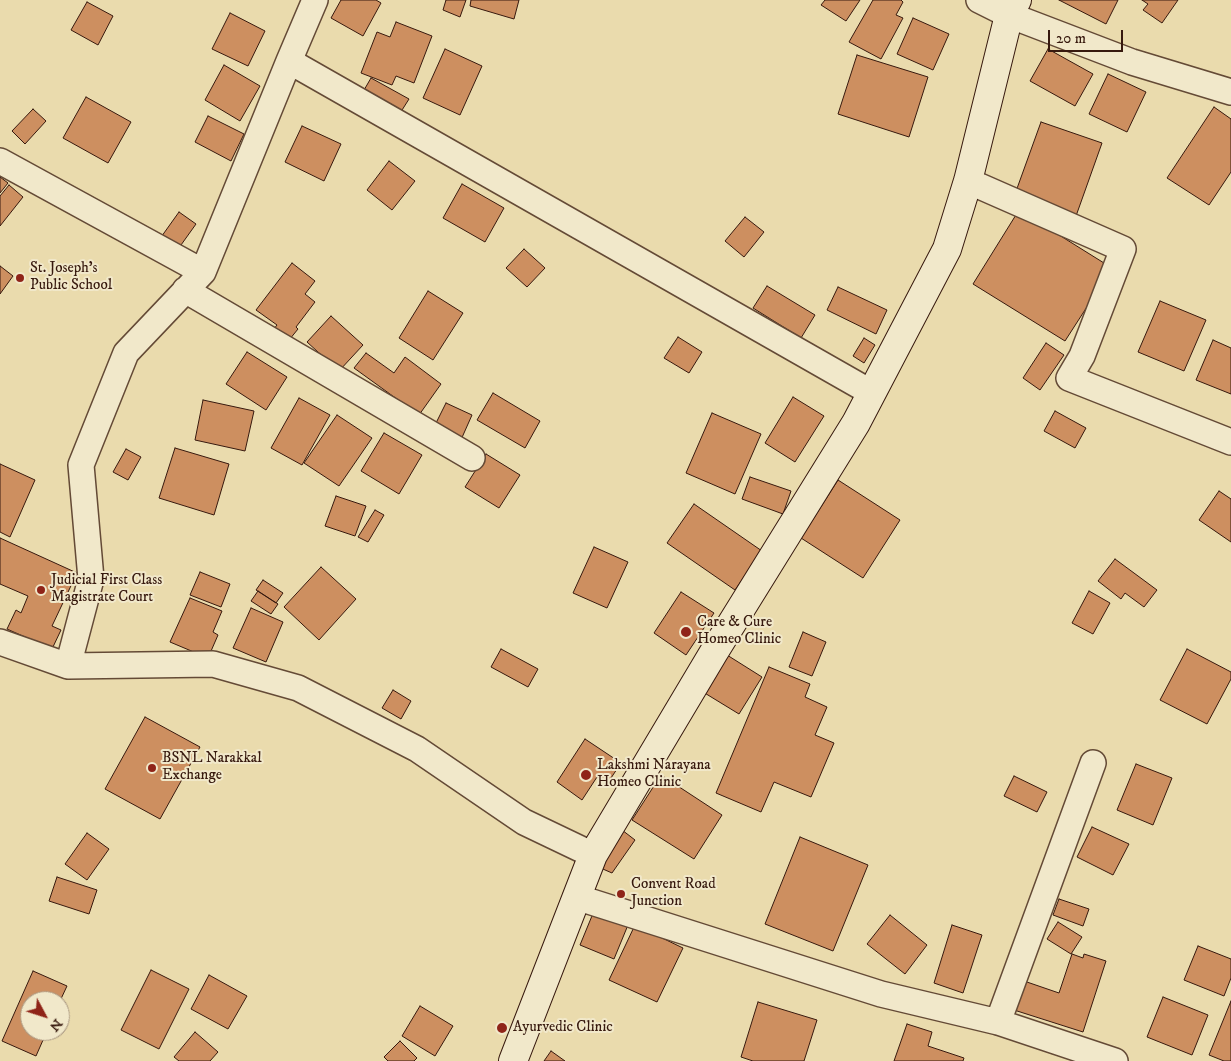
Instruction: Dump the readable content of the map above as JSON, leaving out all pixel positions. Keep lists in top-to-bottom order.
{
  "places": [
    "St. Joseph's Public School",
    "Judicial First Class Magistrate Court",
    "Care & Cure Homeo Clinic",
    "BSNL Narakkal Exchange",
    "Lakshmi Narayana Homeo Clinic",
    "Convent Road Junction",
    "Ayurvedic Clinic"
  ],
  "scale_bar": "20 m",
  "north": "bottom right"
}
